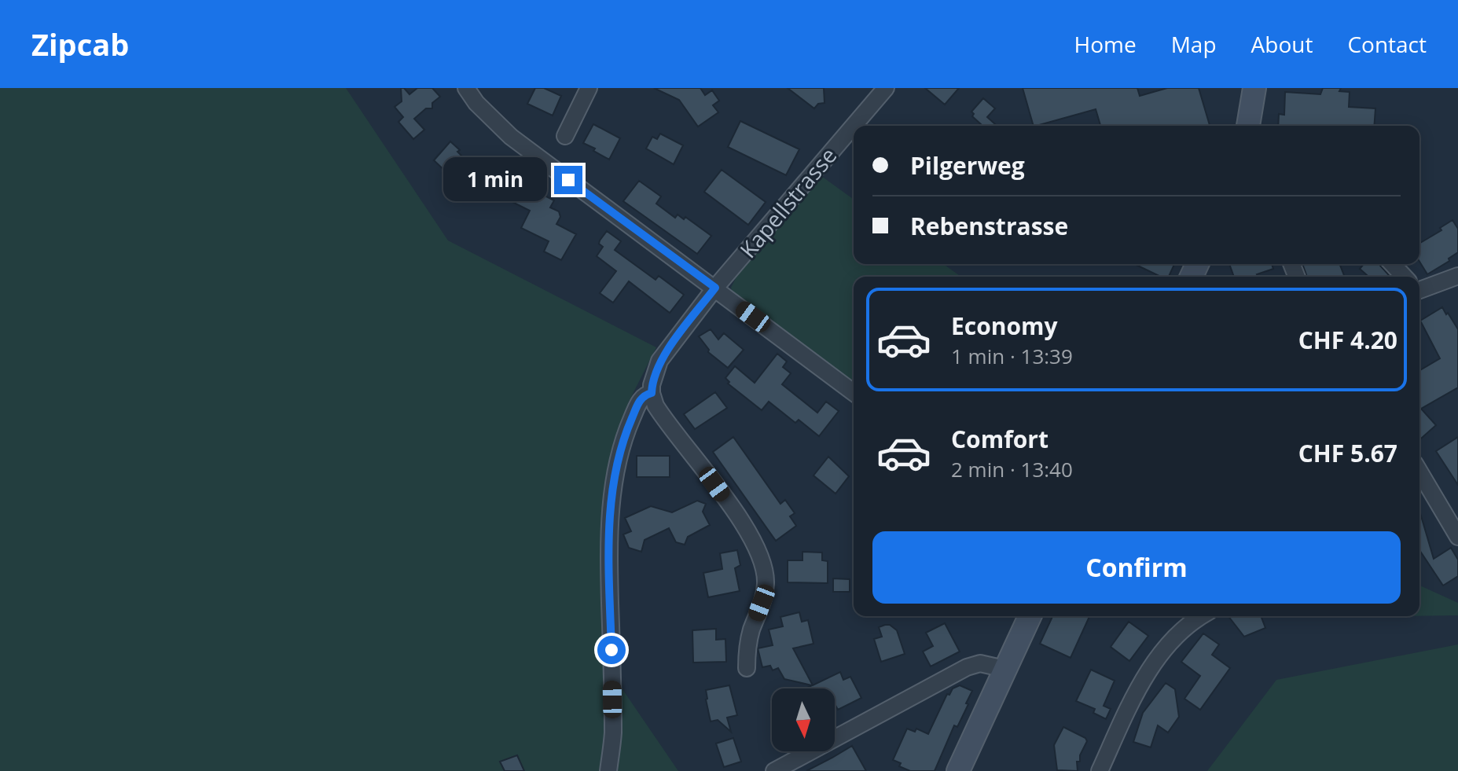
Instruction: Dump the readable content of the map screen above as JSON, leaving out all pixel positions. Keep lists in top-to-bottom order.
{
  "streets": {
    "street": ["Kapellstrasse"]
  },
  "north": "bottom",
  "page": {
    "header": "Zipcab",
    "nav": [
      "Home",
      "Map",
      "About",
      "Contact"
    ],
    "banner": ["Pilgerweg", "Rebenstrasse"],
    "bubble": "1 min",
    "list": [
      {
        "name": "Economy",
        "note": "1 min · 13:39",
        "value": "CHF 4.20"
      },
      {
        "name": "Comfort",
        "note": "2 min · 13:40",
        "value": "CHF 5.67"
      }
    ],
    "buttons": "Confirm"
  }
}
